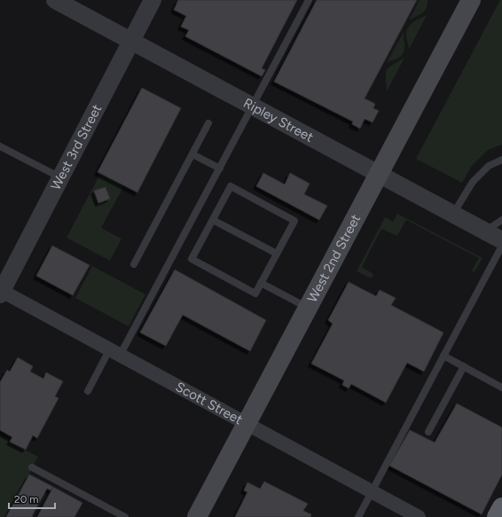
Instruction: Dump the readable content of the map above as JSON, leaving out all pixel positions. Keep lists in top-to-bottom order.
{
  "streets": {
    "main road": ["West 2nd Street"],
    "street": ["Ripley Street", "West 3rd Street", "Scott Street"]
  },
  "crossings": [
    ["Ripley Street", "West 3rd Street"],
    ["Ripley Street", "West 2nd Street"],
    ["West 3rd Street", "Scott Street"],
    ["West 2nd Street", "Scott Street"]
  ],
  "scale_bar": "20 m"
}
